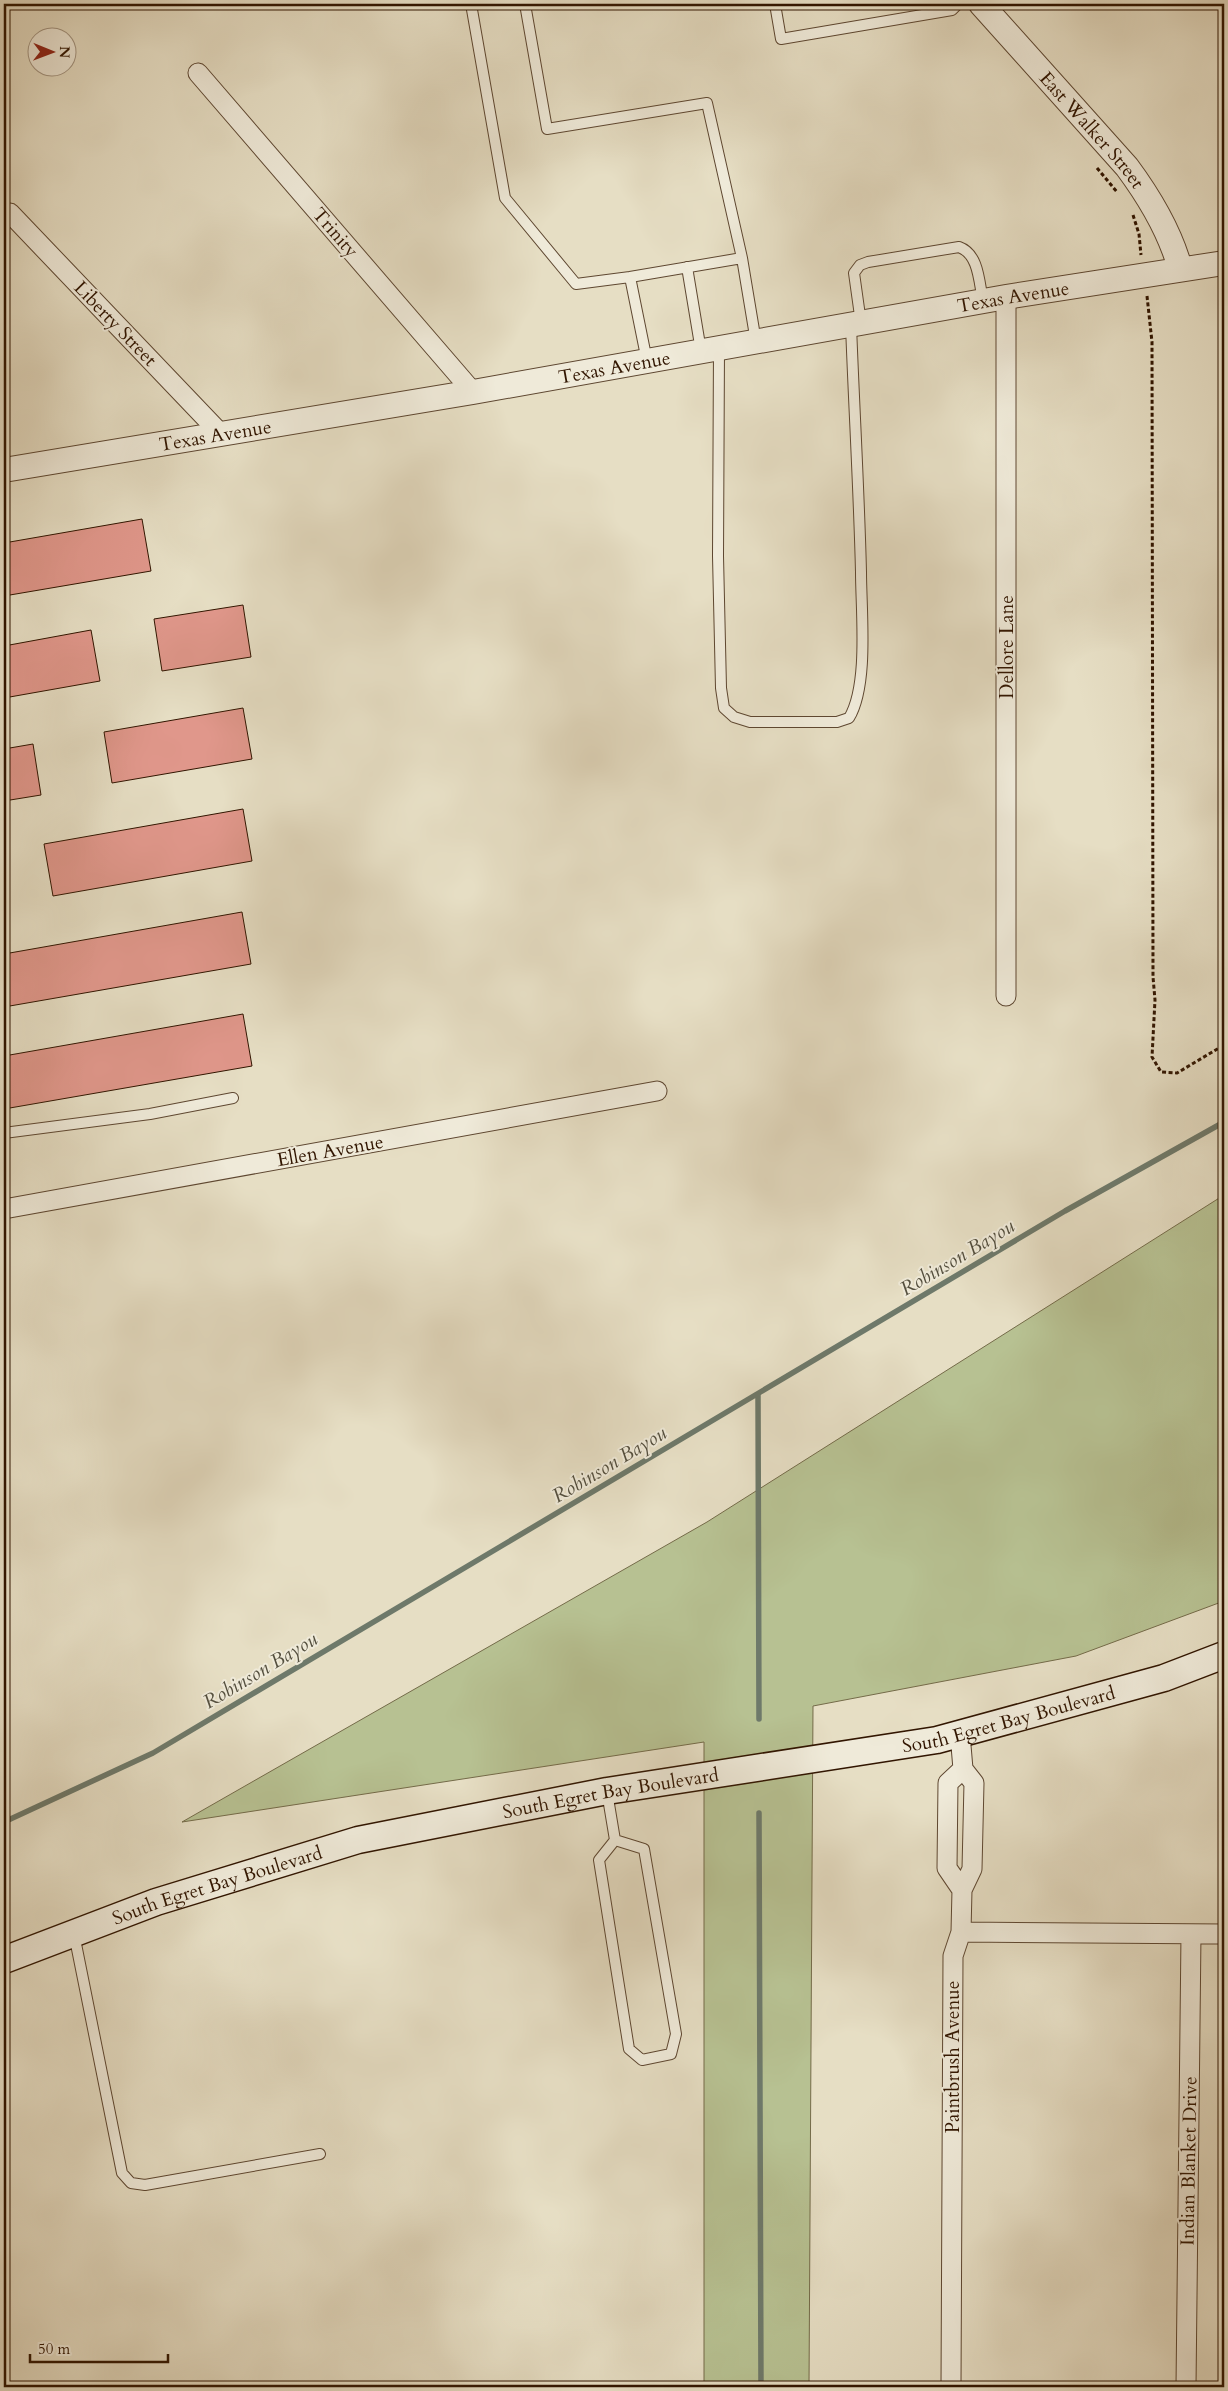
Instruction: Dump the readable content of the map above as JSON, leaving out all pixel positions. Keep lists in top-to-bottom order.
{
  "streets": {
    "main road": ["South Egret Bay Boulevard"],
    "street": [
      "East Walker Street",
      "Trinity",
      "Texas Avenue",
      "Liberty Street",
      "Dellore Lane",
      "Ellen Avenue",
      "Paintbrush Avenue",
      "Indian Blanket Drive"
    ]
  },
  "crossings": [
    ["East Walker Street", "Texas Avenue"],
    ["Trinity", "Texas Avenue"],
    ["Texas Avenue", "Liberty Street"],
    ["Texas Avenue", "Dellore Lane"],
    ["South Egret Bay Boulevard", "Paintbrush Avenue"]
  ],
  "water": ["Robinson Bayou"],
  "scale_bar": "50 m",
  "north": "right"
}
